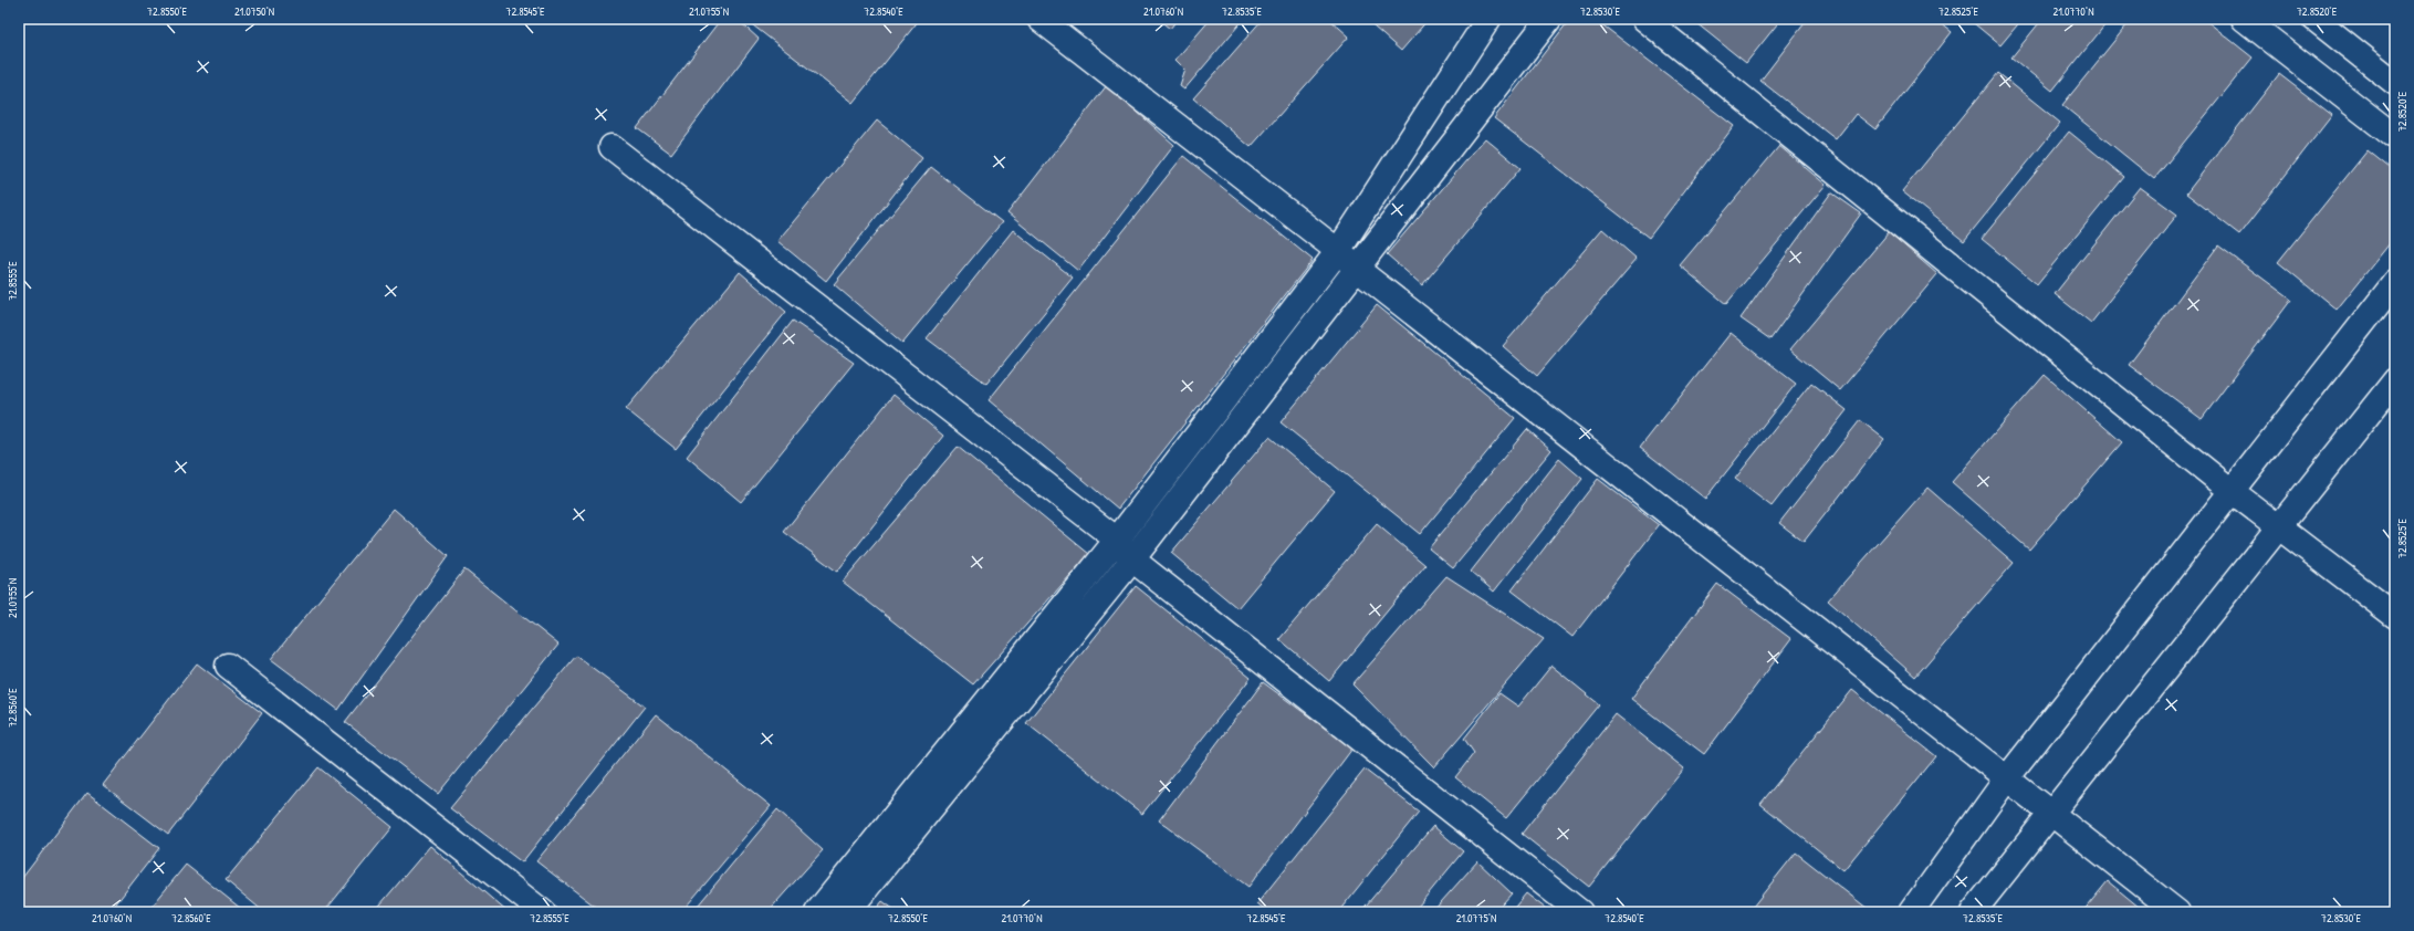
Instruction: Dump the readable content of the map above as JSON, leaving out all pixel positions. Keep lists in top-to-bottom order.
{
  "coordinates": [
    "72.8550°E",
    "21.0750°N",
    "72.8545°E",
    "21.0755°N",
    "72.8540°E",
    "21.0760°N",
    "72.8535°E",
    "72.8530°E",
    "72.8525°E",
    "21.0770°N",
    "72.8520°E",
    "72.8555°E",
    "72.8560°E",
    "21.0775°N"
  ]
}
